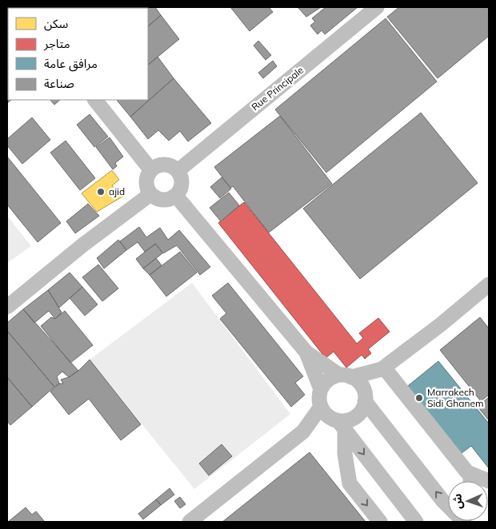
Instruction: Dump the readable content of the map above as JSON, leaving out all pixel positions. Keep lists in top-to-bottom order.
{
  "streets": {
    "street": ["Rue Principale"]
  },
  "places": ["ajid", "Marrakech Sidi Ghanem"],
  "legend": [
    "سكن",
    "متاجر",
    "مرافق عامة",
    "صناعة"
  ],
  "north": "left"
}
